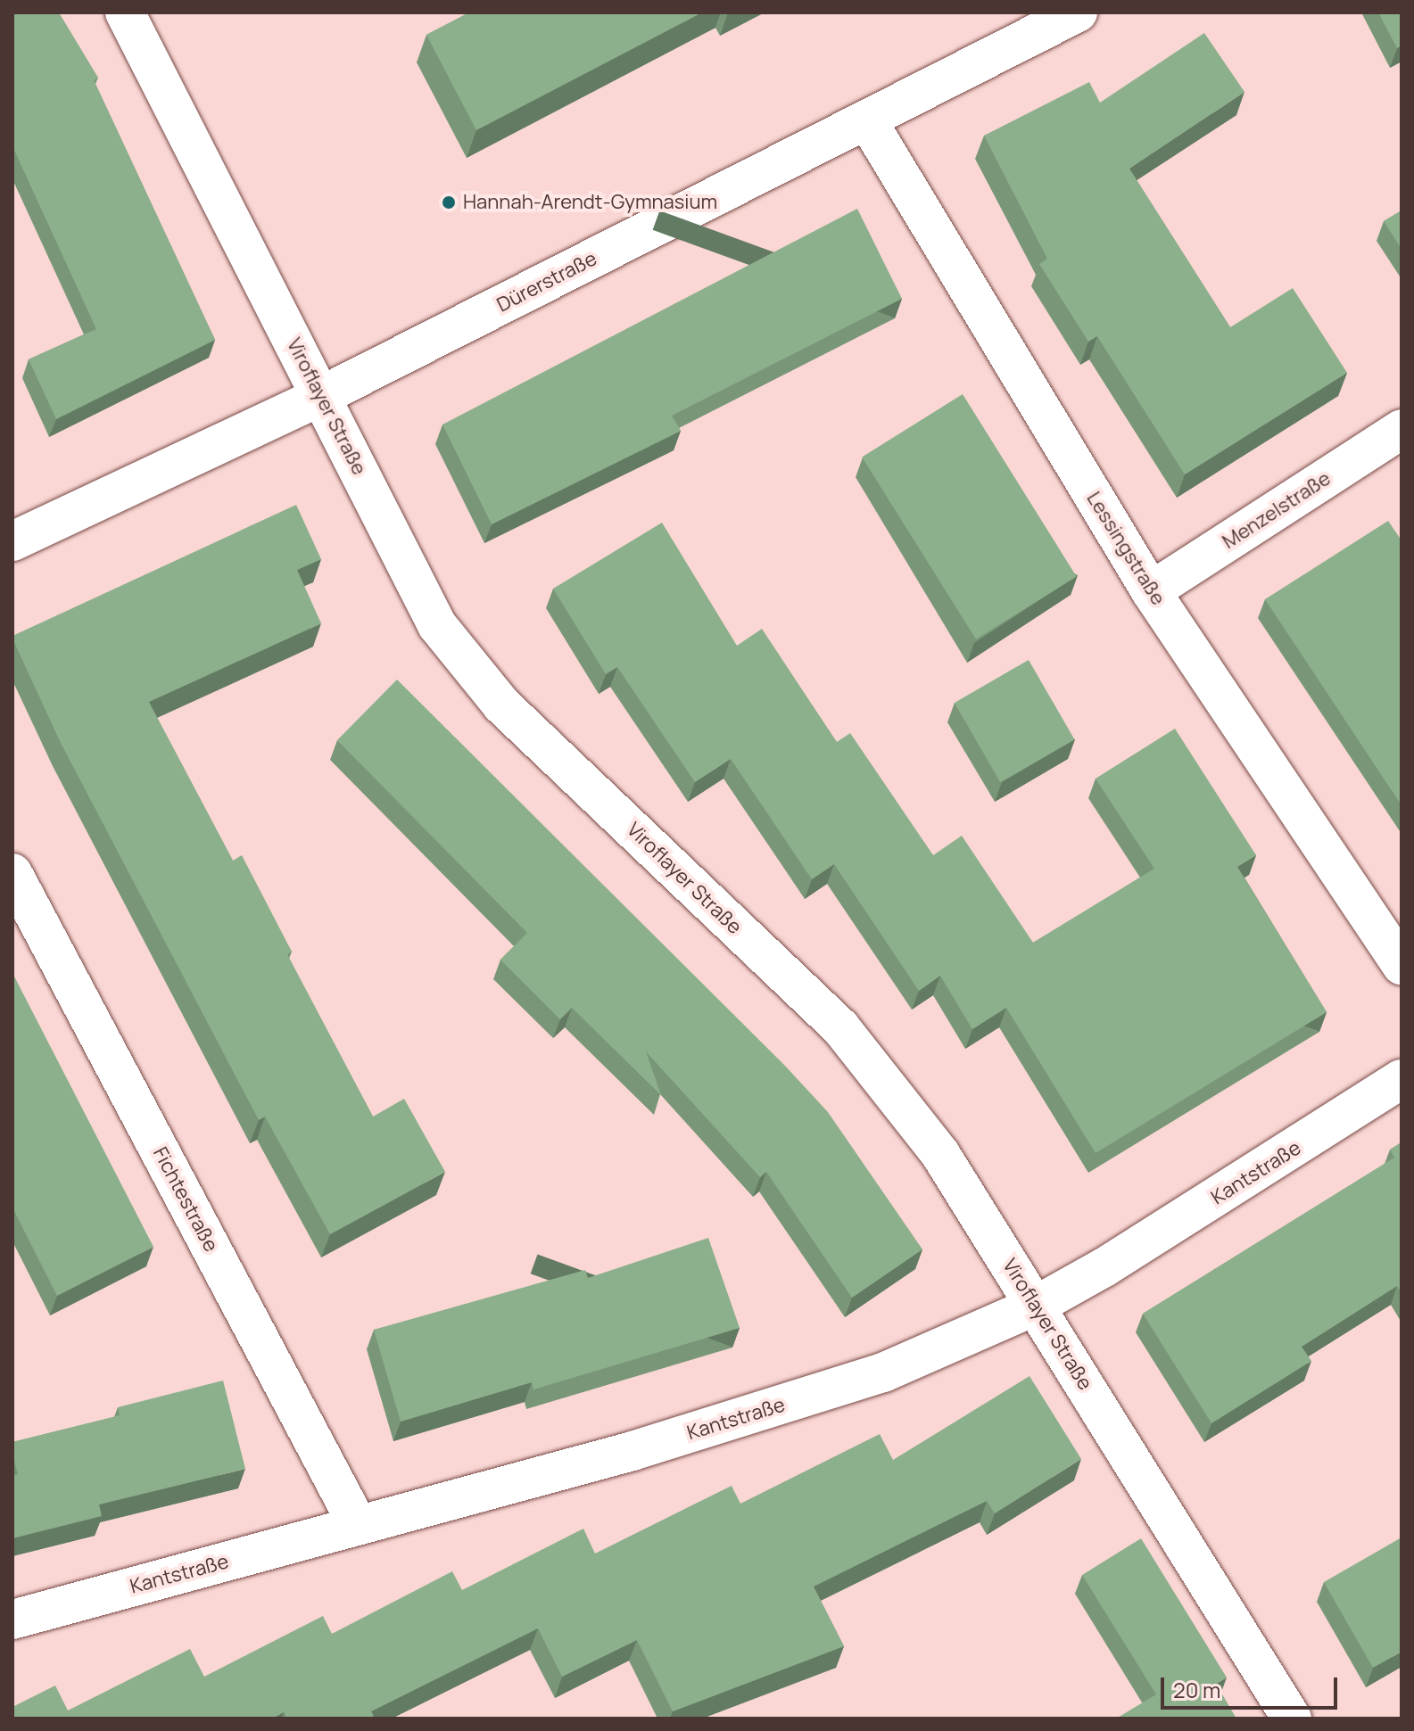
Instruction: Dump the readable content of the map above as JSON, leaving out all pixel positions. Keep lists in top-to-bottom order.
{
  "streets": {
    "street": [
      "Dürerstraße",
      "Viroflayer Straße",
      "Menzelstraße",
      "Lessingstraße",
      "Kantstraße",
      "Fichtestraße"
    ]
  },
  "crossings": [
    ["Dürerstraße", "Viroflayer Straße"],
    ["Dürerstraße", "Lessingstraße"],
    ["Viroflayer Straße", "Kantstraße"],
    ["Menzelstraße", "Lessingstraße"],
    ["Kantstraße", "Fichtestraße"]
  ],
  "places": ["Hannah-Arendt-Gymnasium"],
  "scale_bar": "20 m"
}
